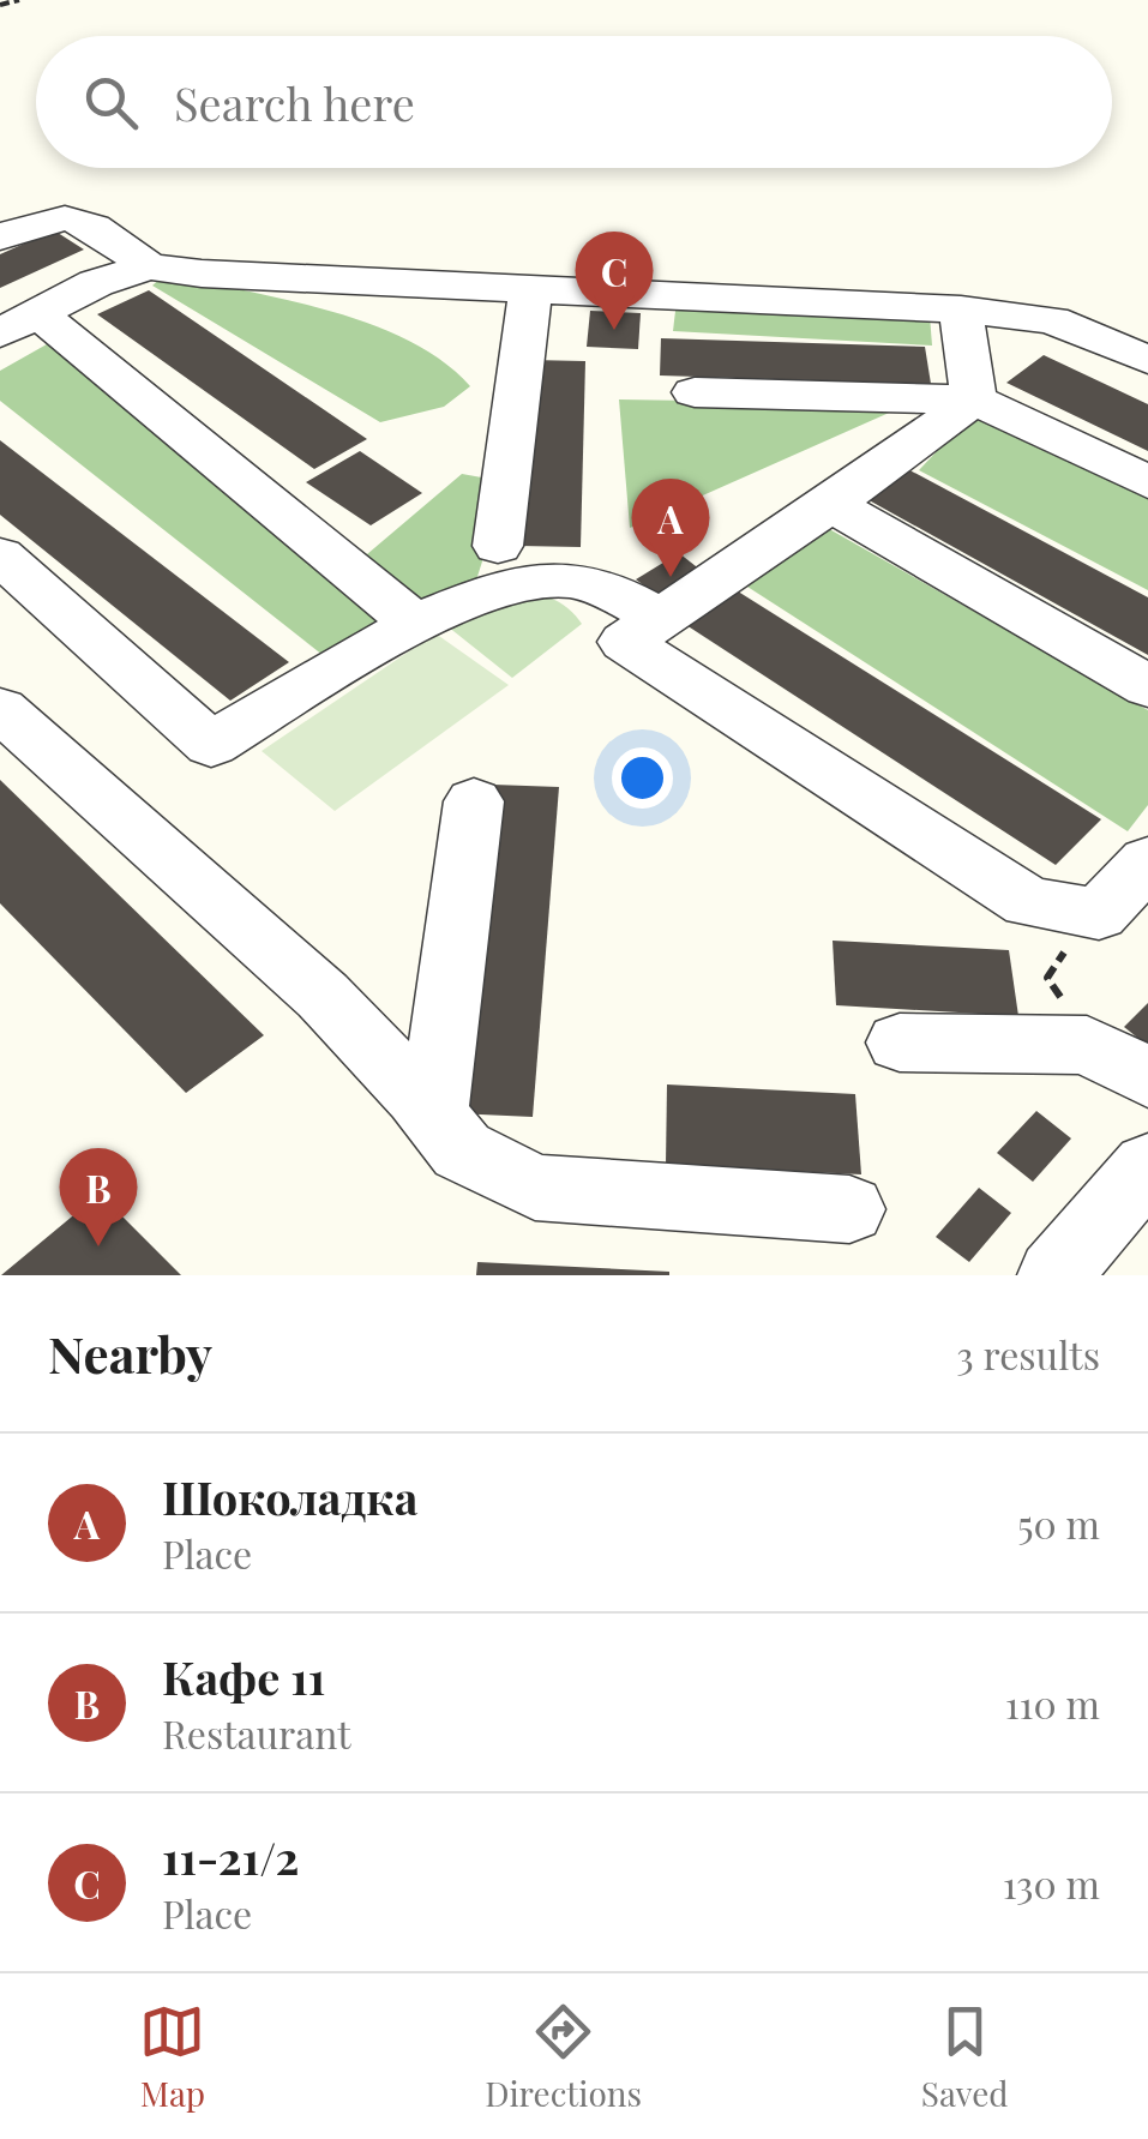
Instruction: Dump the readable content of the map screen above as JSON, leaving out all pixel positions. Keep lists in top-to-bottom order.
{
  "page": {
    "search": "Search here",
    "pins": ["C", "A", "B"],
    "heading": ["Nearby", "3 results"],
    "list": [
      {
        "mark": "A",
        "name": "Шоколадка",
        "note": "Place",
        "value": "50 m"
      },
      {
        "mark": "B",
        "name": "Кафе 11",
        "note": "Restaurant",
        "value": "110 m"
      },
      {
        "mark": "C",
        "name": "11-21/2",
        "note": "Place",
        "value": "130 m"
      }
    ],
    "nav": ["Map", "Directions", "Saved"]
  }
}
